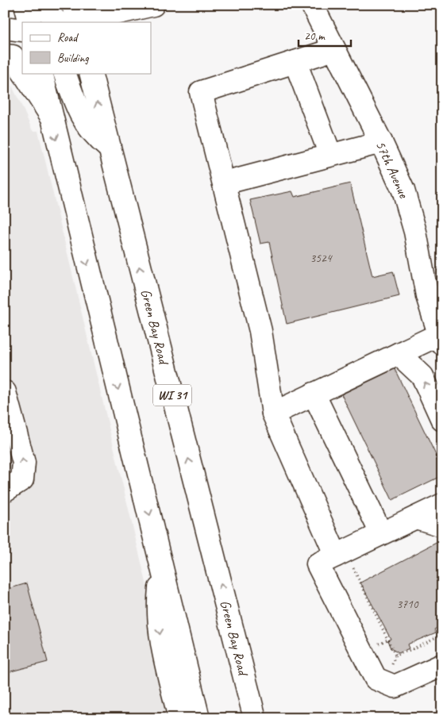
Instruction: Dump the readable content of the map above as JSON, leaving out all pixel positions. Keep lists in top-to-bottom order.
{
  "streets": {
    "main road": ["57th Avenue", "Green Bay Road", "WI 31"]
  },
  "house_numbers": ["3524", "3710"],
  "legend": ["Road", "Building"],
  "scale_bar": "20 m"
}
